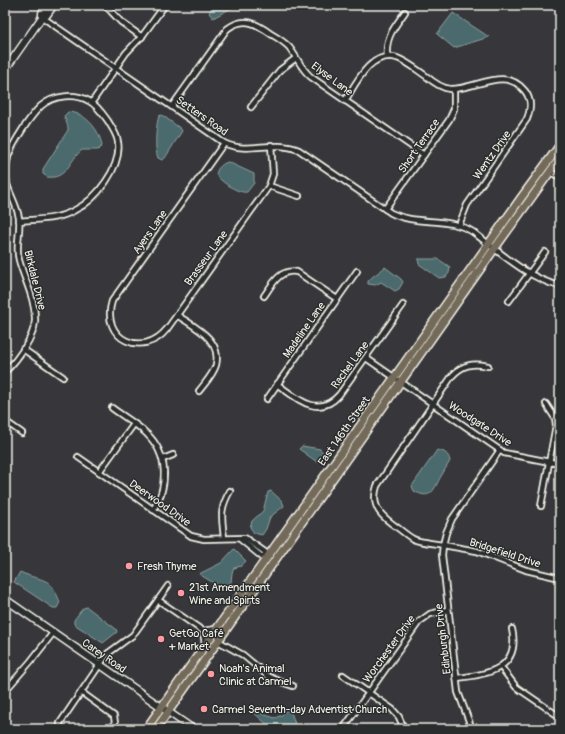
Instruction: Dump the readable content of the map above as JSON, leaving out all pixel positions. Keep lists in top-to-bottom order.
{
  "streets": {
    "main road": ["East 146th Street"],
    "street": [
      "Elyse Lane",
      "Setters Road",
      "Short Terrace",
      "Wentz Drive",
      "Ayers Lane",
      "Brasseur Lane",
      "Birkdale Drive",
      "Madeline Lane",
      "Rachel Lane",
      "Woodgate Drive",
      "Deerwood Drive",
      "Bridgefield Drive",
      "Edinburgh Drive",
      "Worchester Drive",
      "Carey Road"
    ]
  },
  "crossings": [
    ["Elyse Lane", "Setters Road"],
    ["Elyse Lane", "Short Terrace"],
    ["Setters Road", "Short Terrace"],
    ["Setters Road", "Wentz Drive"],
    ["Setters Road", "Ayers Lane"],
    ["Setters Road", "Brasseur Lane"],
    ["Setters Road", "East 146th Street"],
    ["Short Terrace", "Wentz Drive"],
    ["Ayers Lane", "Brasseur Lane"],
    ["Madeline Lane", "Rachel Lane"],
    ["Rachel Lane", "Woodgate Drive"],
    ["Woodgate Drive", "East 146th Street"],
    ["Woodgate Drive", "Bridgefield Drive"],
    ["Woodgate Drive", "Edinburgh Drive"],
    ["East 146th Street", "Deerwood Drive"],
    ["East 146th Street", "Carey Road"],
    ["Bridgefield Drive", "Edinburgh Drive"],
    ["Edinburgh Drive", "Worchester Drive"]
  ],
  "places": [
    "Fresh Thyme",
    "21st Amendment Wine and Spirts",
    "GetGo Café + Market",
    "Noah's Animal Clinic at Carmel",
    "Carmel Seventh-day Adventist Church"
  ]
}
